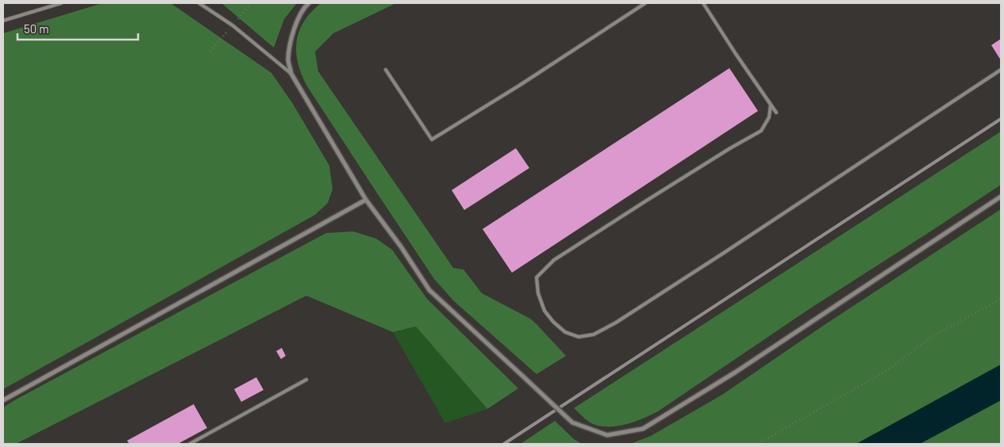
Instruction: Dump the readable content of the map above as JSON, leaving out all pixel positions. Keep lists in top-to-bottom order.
{
  "scale_bar": "50 m"
}
